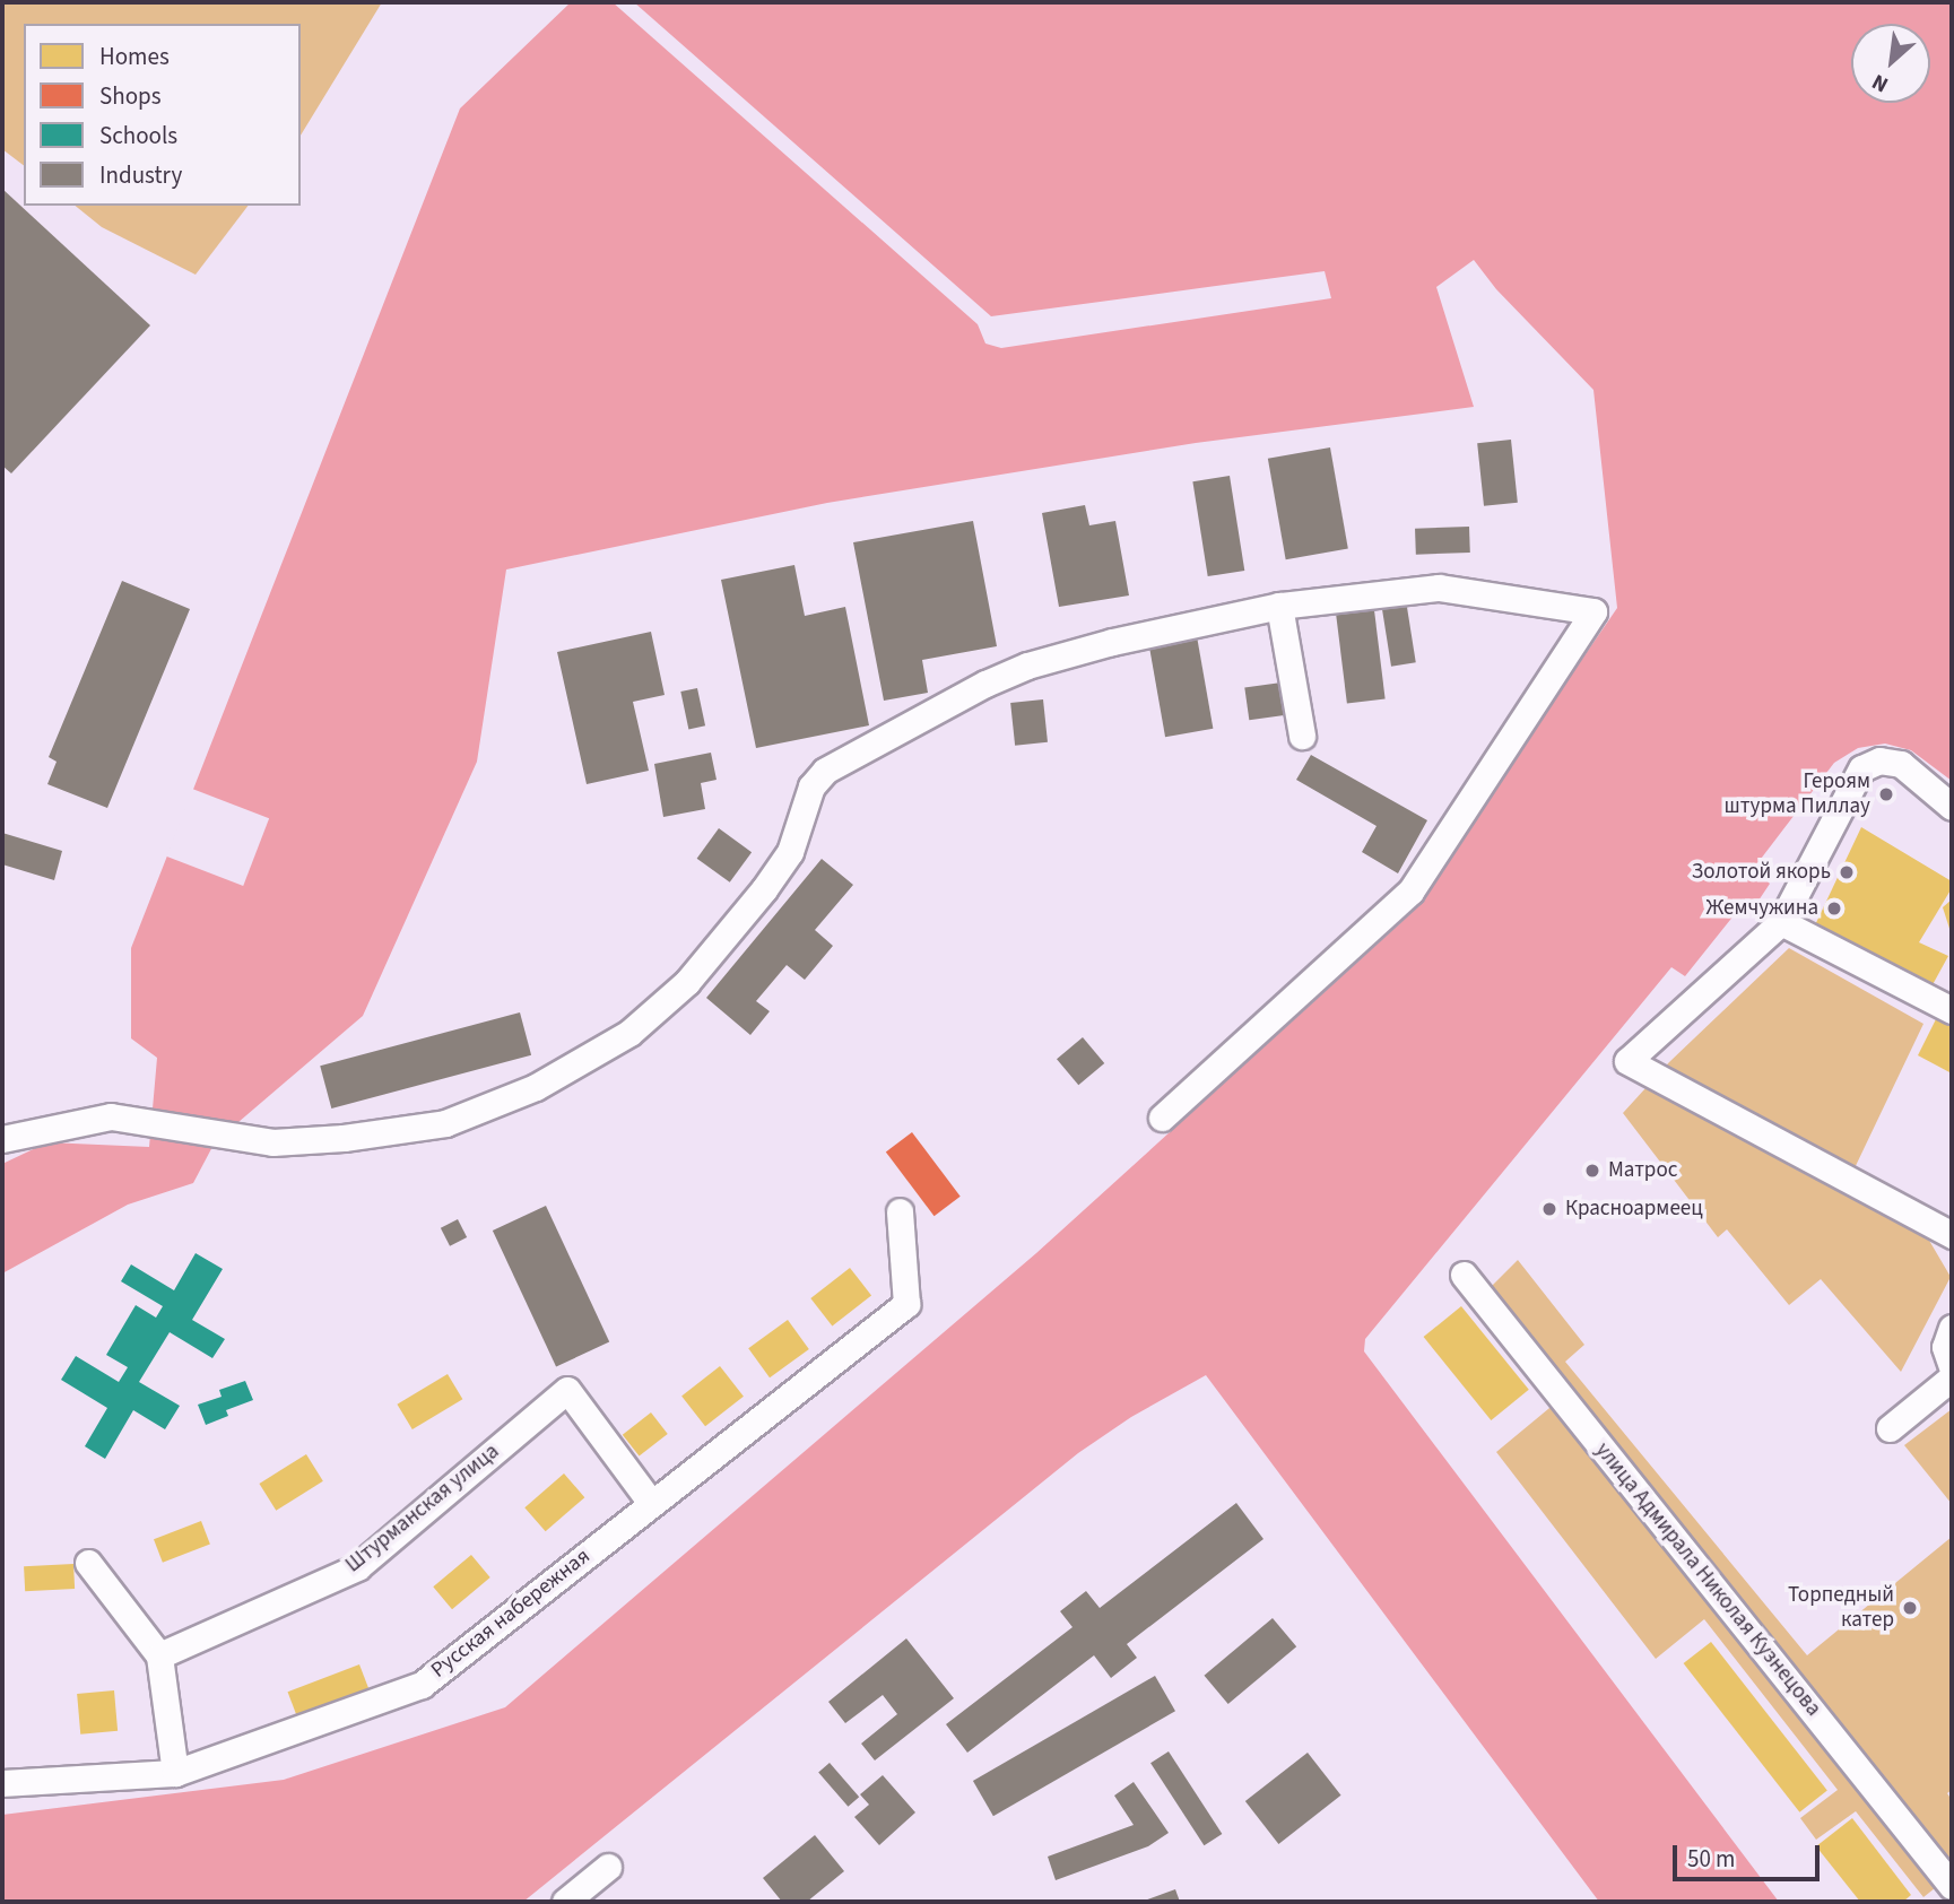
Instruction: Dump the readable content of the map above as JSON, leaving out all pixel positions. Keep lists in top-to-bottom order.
{
  "streets": {
    "street": ["Штурманская улица", "улица Адмирала Николая Кузнецова", "Русская набережная"]
  },
  "crossings": [
    ["Штурманская улица", "Русская набережная"]
  ],
  "places": [
    "Героям штурма Пиллау",
    "Золотой якорь",
    "Жемчужина",
    "Матрос",
    "Красноармеец",
    "Торпедный катер"
  ],
  "legend": [
    "Homes",
    "Shops",
    "Schools",
    "Industry"
  ],
  "scale_bar": "50 m",
  "north": "bottom left"
}
